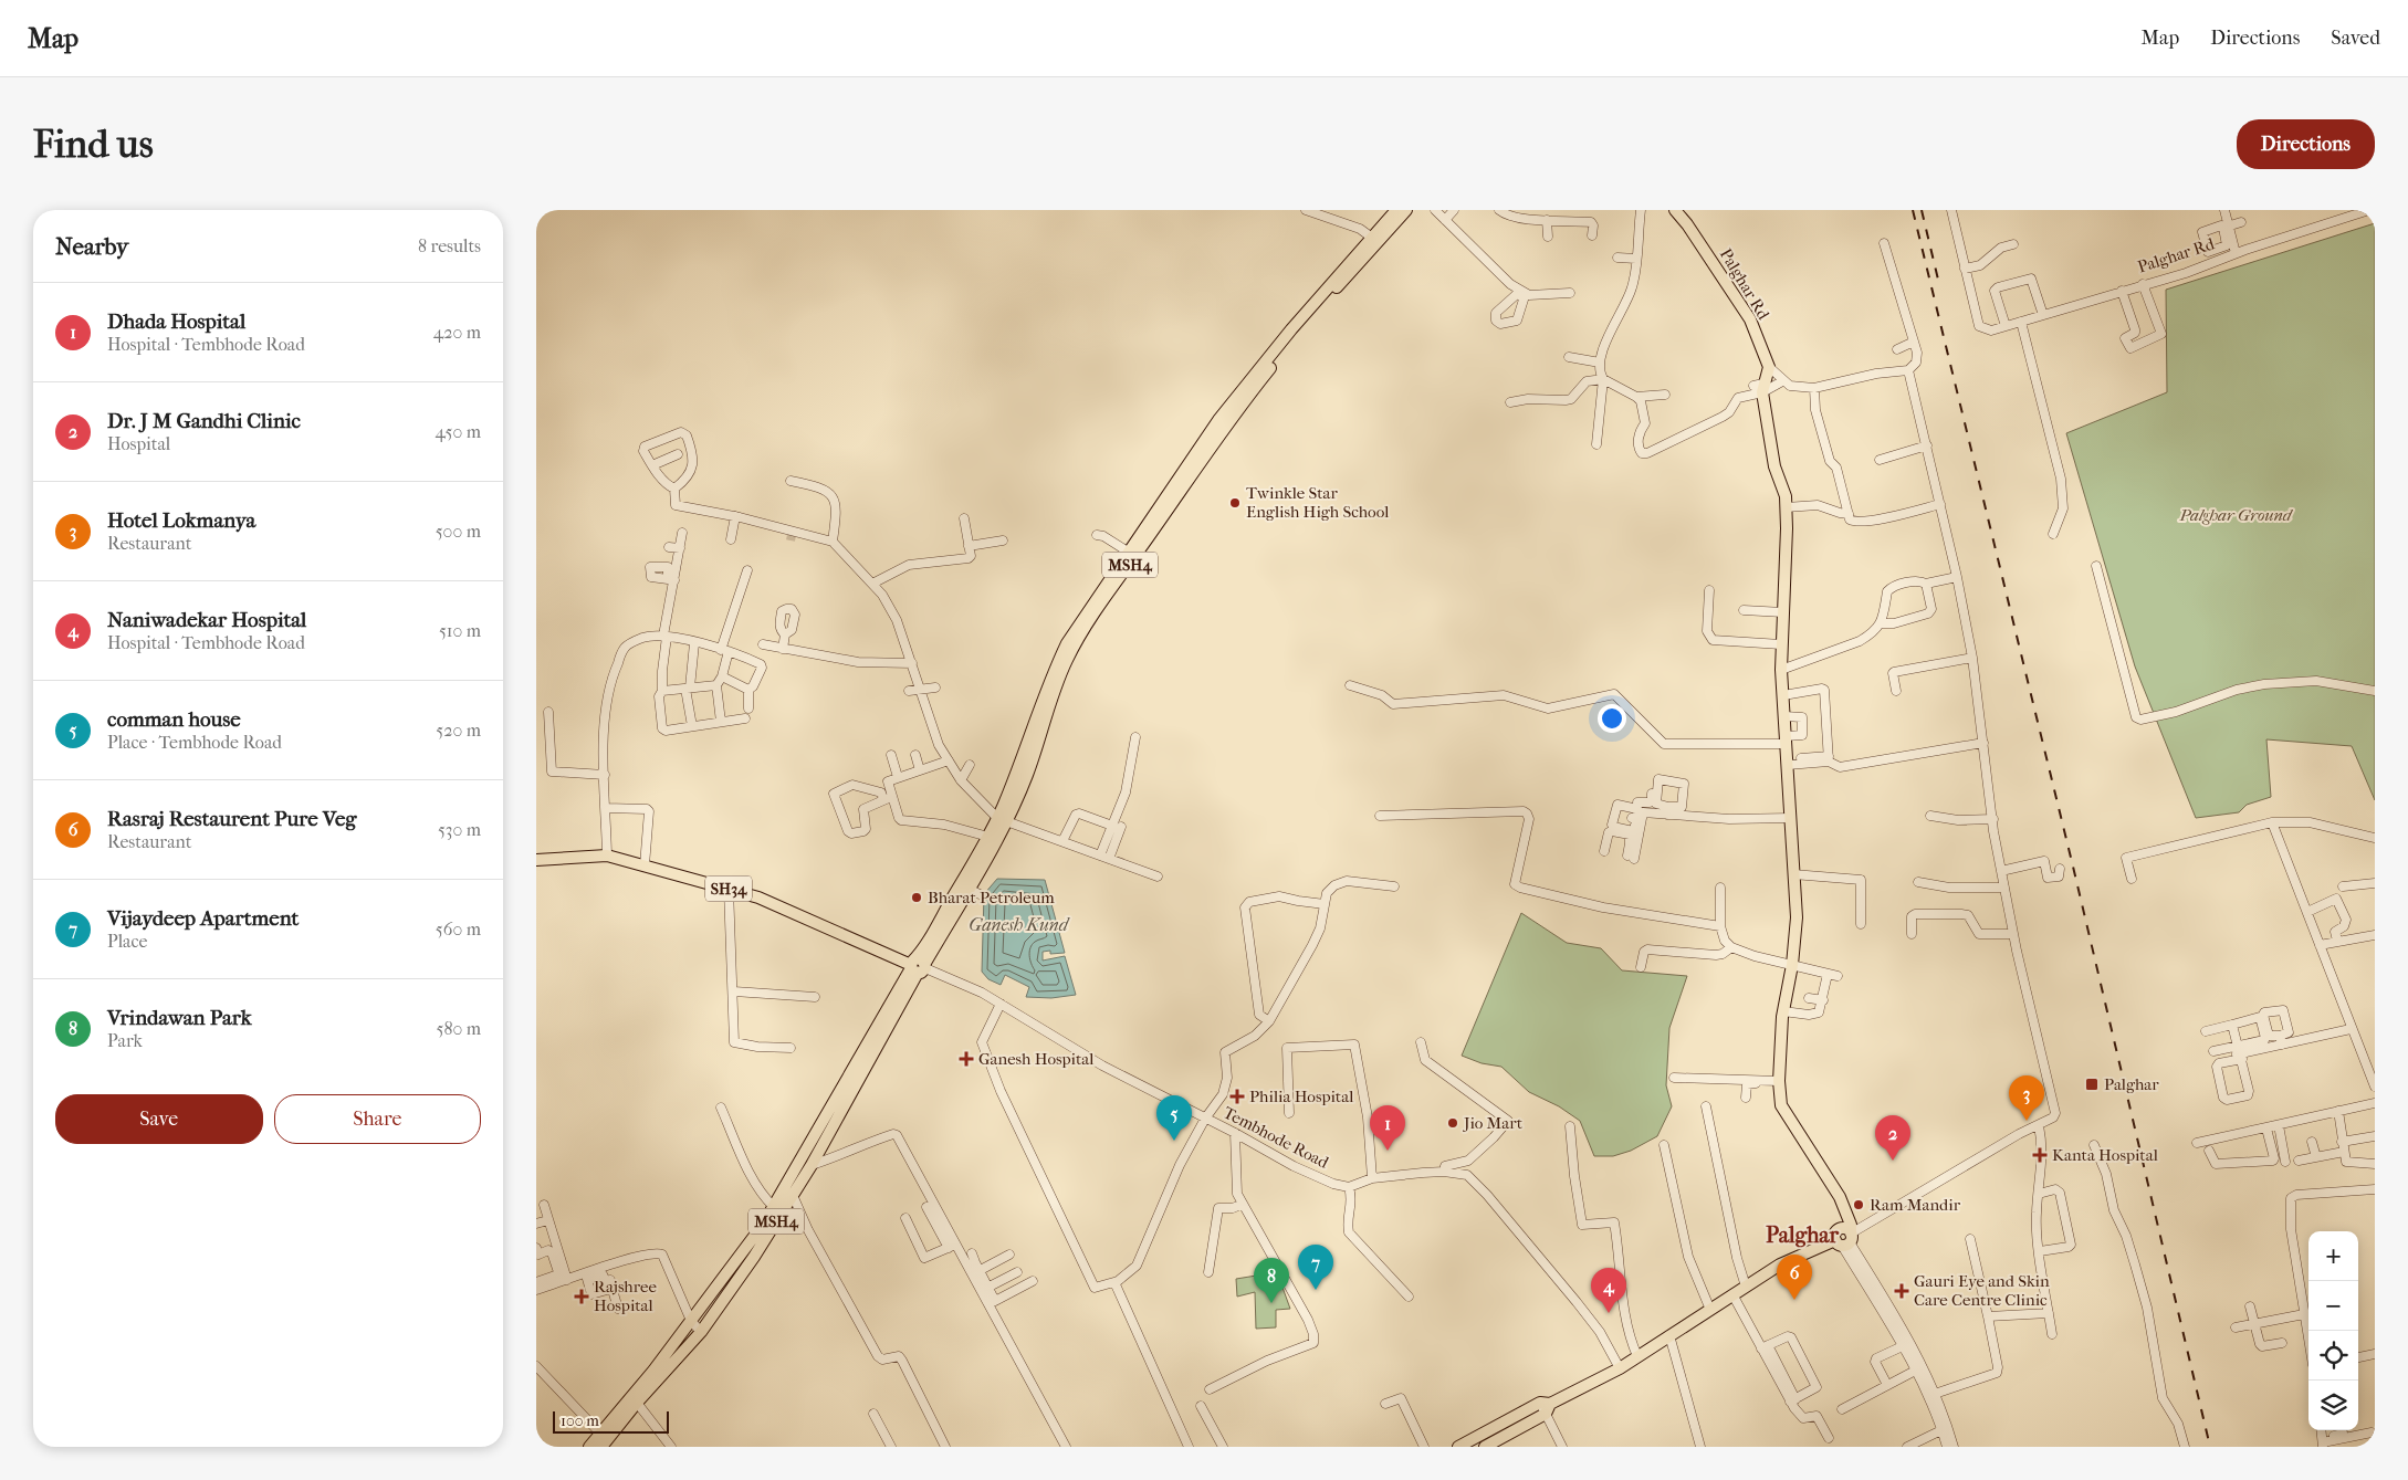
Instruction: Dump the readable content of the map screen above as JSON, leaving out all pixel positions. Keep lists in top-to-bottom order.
{
  "streets": {
    "main road": ["Palghar Rd", "MSH4", "SH34"],
    "street": ["Tembhode Road"]
  },
  "crossings": [
    ["MSH4", "SH34"],
    ["MSH4", "Tembhode Road"],
    ["SH34", "Tembhode Road"]
  ],
  "districts": ["Palghar"],
  "water": ["Ganesh Kund"],
  "parks": ["Palghar Ground"],
  "places": {
    "other": [
      "Twinkle Star English High School",
      "Bharat Petroleum",
      "Jio Mart",
      "Ram Mandir"
    ],
    "health": [
      "Ganesh Hospital",
      "Philia Hospital",
      "Kanta Hospital",
      "Gauri Eye and Skin Care Centre Clinic",
      "Rajshree Hospital"
    ],
    "transit": ["Palghar"]
  },
  "scale_bar": "100 m",
  "page": {
    "header": "Map",
    "nav": ["Map", "Directions", "Saved"],
    "buttons": [
      "Directions",
      ["Save", "Share"]
    ],
    "title": "Find us",
    "heading": ["Nearby", "8 results"],
    "list": [
      {
        "mark": "1",
        "name": "Dhada Hospital",
        "note": "Hospital · Tembhode Road",
        "value": "420 m"
      },
      {
        "mark": "2",
        "name": "Dr. J M Gandhi Clinic",
        "note": "Hospital",
        "value": "450 m"
      },
      {
        "mark": "3",
        "name": "Hotel Lokmanya",
        "note": "Restaurant",
        "value": "500 m"
      },
      {
        "mark": "4",
        "name": "Naniwadekar Hospital",
        "note": "Hospital · Tembhode Road",
        "value": "510 m"
      },
      {
        "mark": "5",
        "name": "comman house",
        "note": "Place · Tembhode Road",
        "value": "520 m"
      },
      {
        "mark": "6",
        "name": "Rasraj Restaurent Pure Veg",
        "note": "Restaurant",
        "value": "530 m"
      },
      {
        "mark": "7",
        "name": "Vijaydeep Apartment",
        "note": "Place",
        "value": "560 m"
      },
      {
        "mark": "8",
        "name": "Vrindawan Park",
        "note": "Park",
        "value": "580 m"
      }
    ],
    "pins": [
      "3",
      "5",
      "1",
      "2",
      "7",
      "6",
      "8",
      "4"
    ],
    "map_buttons": ["+", "−"],
    "scale": "100 m"
  }
}
